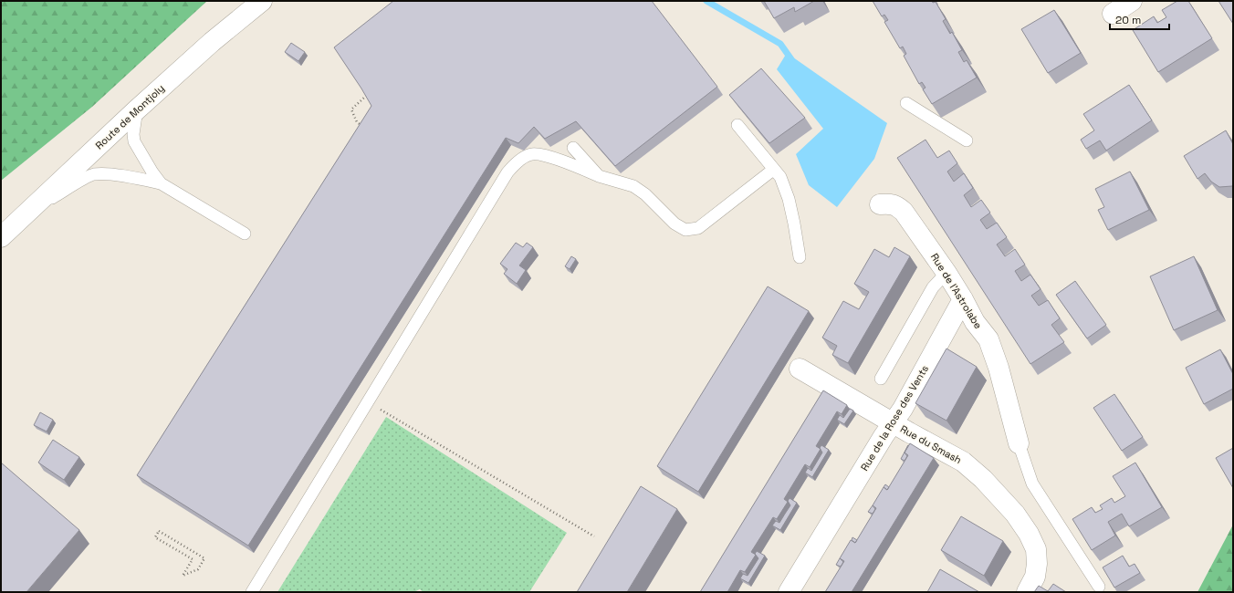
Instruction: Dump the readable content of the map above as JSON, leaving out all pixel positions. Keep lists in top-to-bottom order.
{
  "streets": {
    "street": [
      "Route de Montjoly",
      "Rue de l’Astrolabe",
      "Rue de la Rose des Vents",
      "Rue du Smash"
    ]
  },
  "crossings": [
    ["Rue de l’Astrolabe", "Rue de la Rose des Vents"],
    ["Rue de la Rose des Vents", "Rue du Smash"]
  ],
  "scale_bar": "20 m"
}
